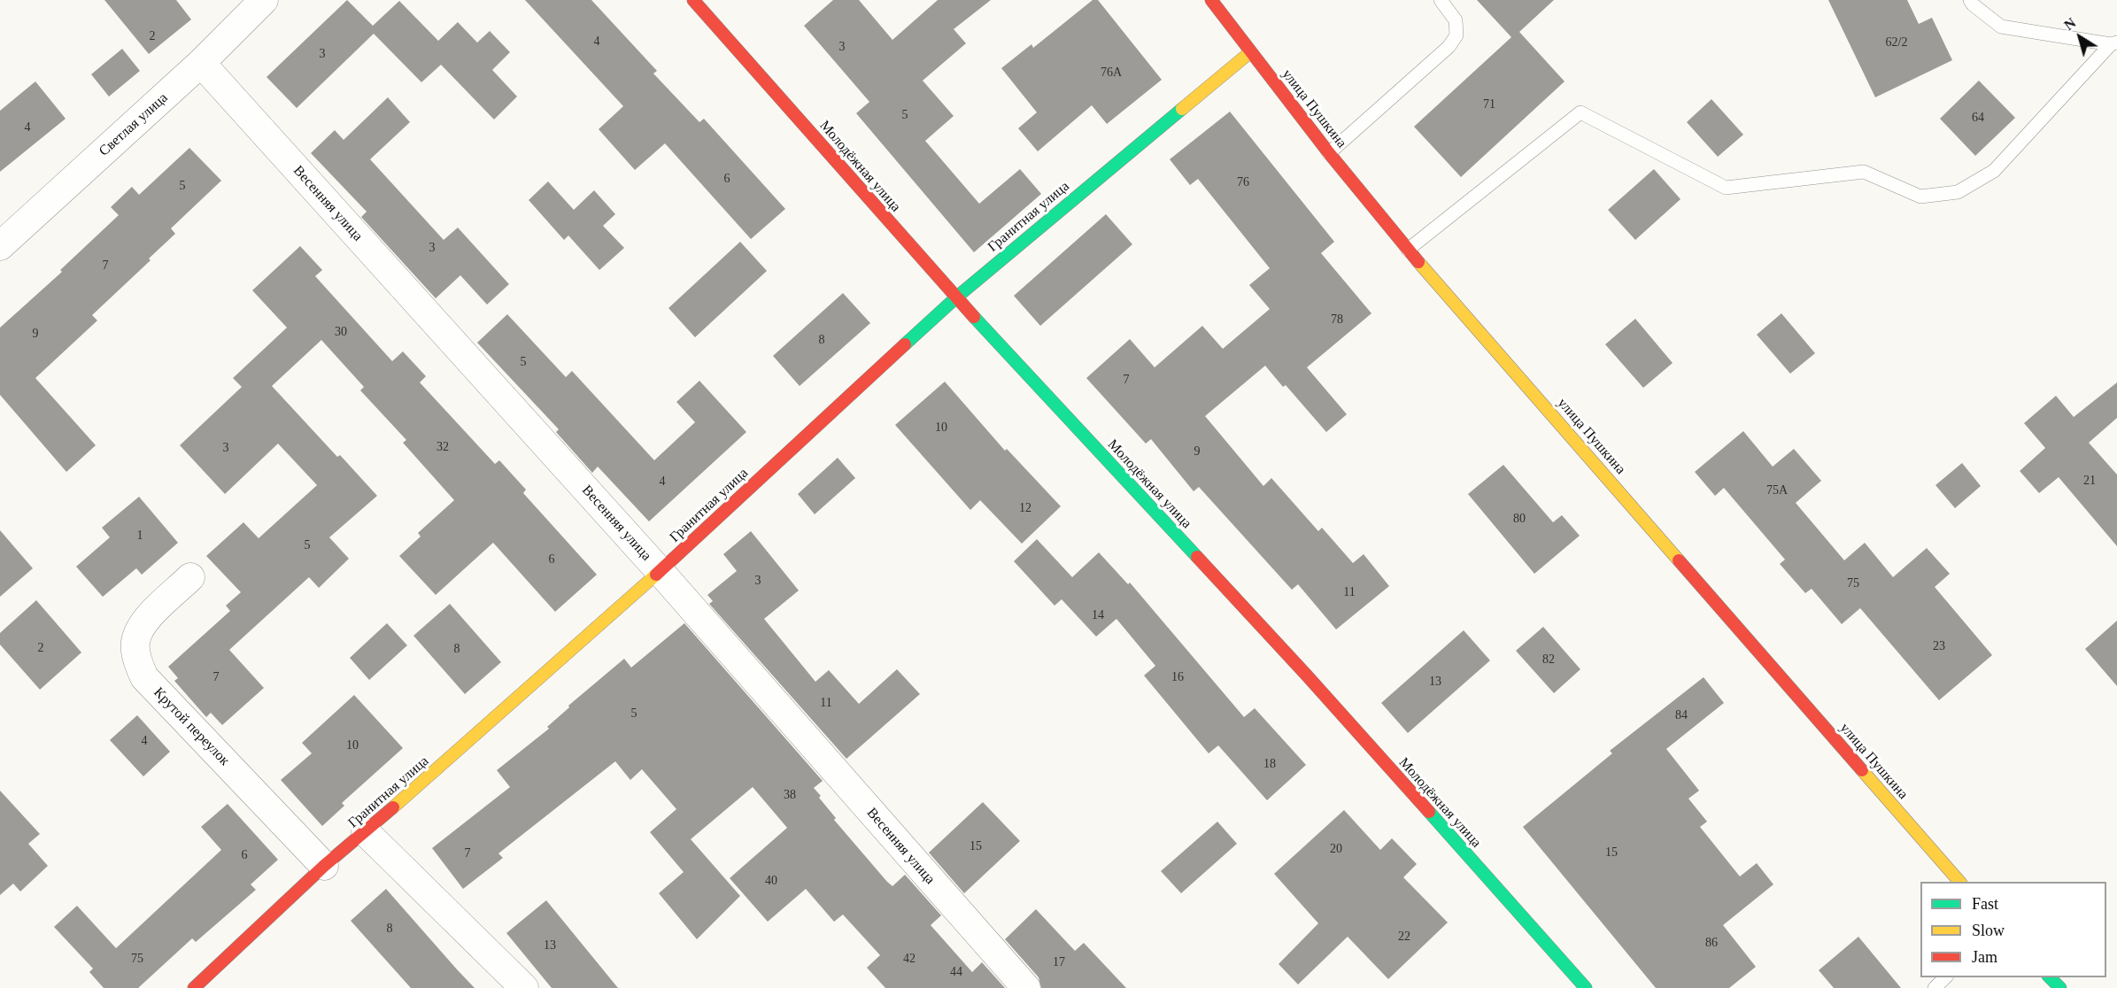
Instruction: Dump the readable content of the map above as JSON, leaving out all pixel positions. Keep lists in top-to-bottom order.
{
  "streets": {
    "street": [
      "улица Пушкина",
      "Светлая улица",
      "Молодёжная улица",
      "Весенняя улица",
      "Гранитная улица",
      "Крутой переулок"
    ]
  },
  "crossings": [
    ["улица Пушкина", "Гранитная улица"],
    ["Светлая улица", "Весенняя улица"],
    ["Молодёжная улица", "Гранитная улица"],
    ["Весенняя улица", "Гранитная улица"],
    ["Гранитная улица", "Крутой переулок"]
  ],
  "house_numbers": [
    "2",
    "4",
    "62/2",
    "3",
    "3",
    "76А",
    "71",
    "5",
    "64",
    "4",
    "6",
    "76",
    "5",
    "3",
    "7",
    "78",
    "30",
    "9",
    "8",
    "5",
    "7",
    "10",
    "32",
    "3",
    "9",
    "21",
    "4",
    "75А",
    "12",
    "80",
    "1",
    "5",
    "6",
    "3",
    "75",
    "11",
    "14",
    "23",
    "2",
    "8",
    "82",
    "7",
    "16",
    "13",
    "11",
    "5",
    "84",
    "4",
    "10",
    "18",
    "38",
    "15",
    "20",
    "15",
    "7",
    "6",
    "40",
    "8",
    "22",
    "86",
    "13",
    "75",
    "42",
    "17",
    "44"
  ],
  "legend": ["Fast", "Slow", "Jam"],
  "north": "top left"
}
